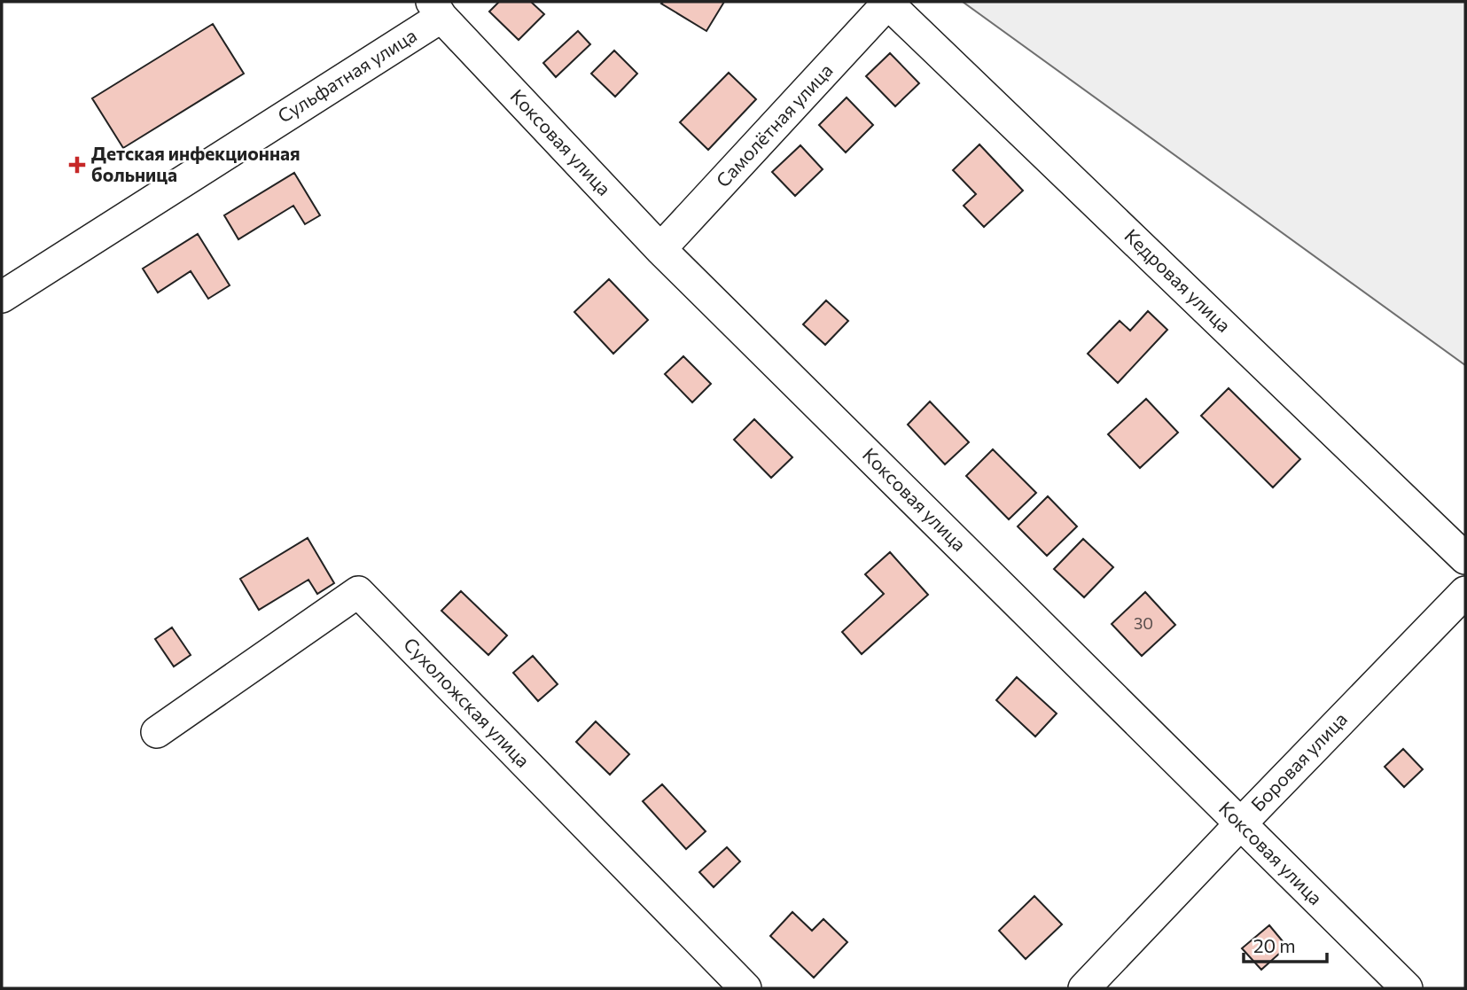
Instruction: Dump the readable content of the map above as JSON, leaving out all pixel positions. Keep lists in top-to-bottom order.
{
  "streets": {
    "street": [
      "Сульфатная улица",
      "Самолётная улица",
      "Коксовая улица",
      "Кедровая улица",
      "Сухоложская улица",
      "Боровая улица"
    ]
  },
  "crossings": [
    ["Сульфатная улица", "Коксовая улица"],
    ["Самолётная улица", "Коксовая улица"],
    ["Самолётная улица", "Кедровая улица"],
    ["Коксовая улица", "Боровая улица"]
  ],
  "places": {
    "health": ["Детская инфекционная больница"]
  },
  "house_numbers": ["30"],
  "scale_bar": "20 m"
}
